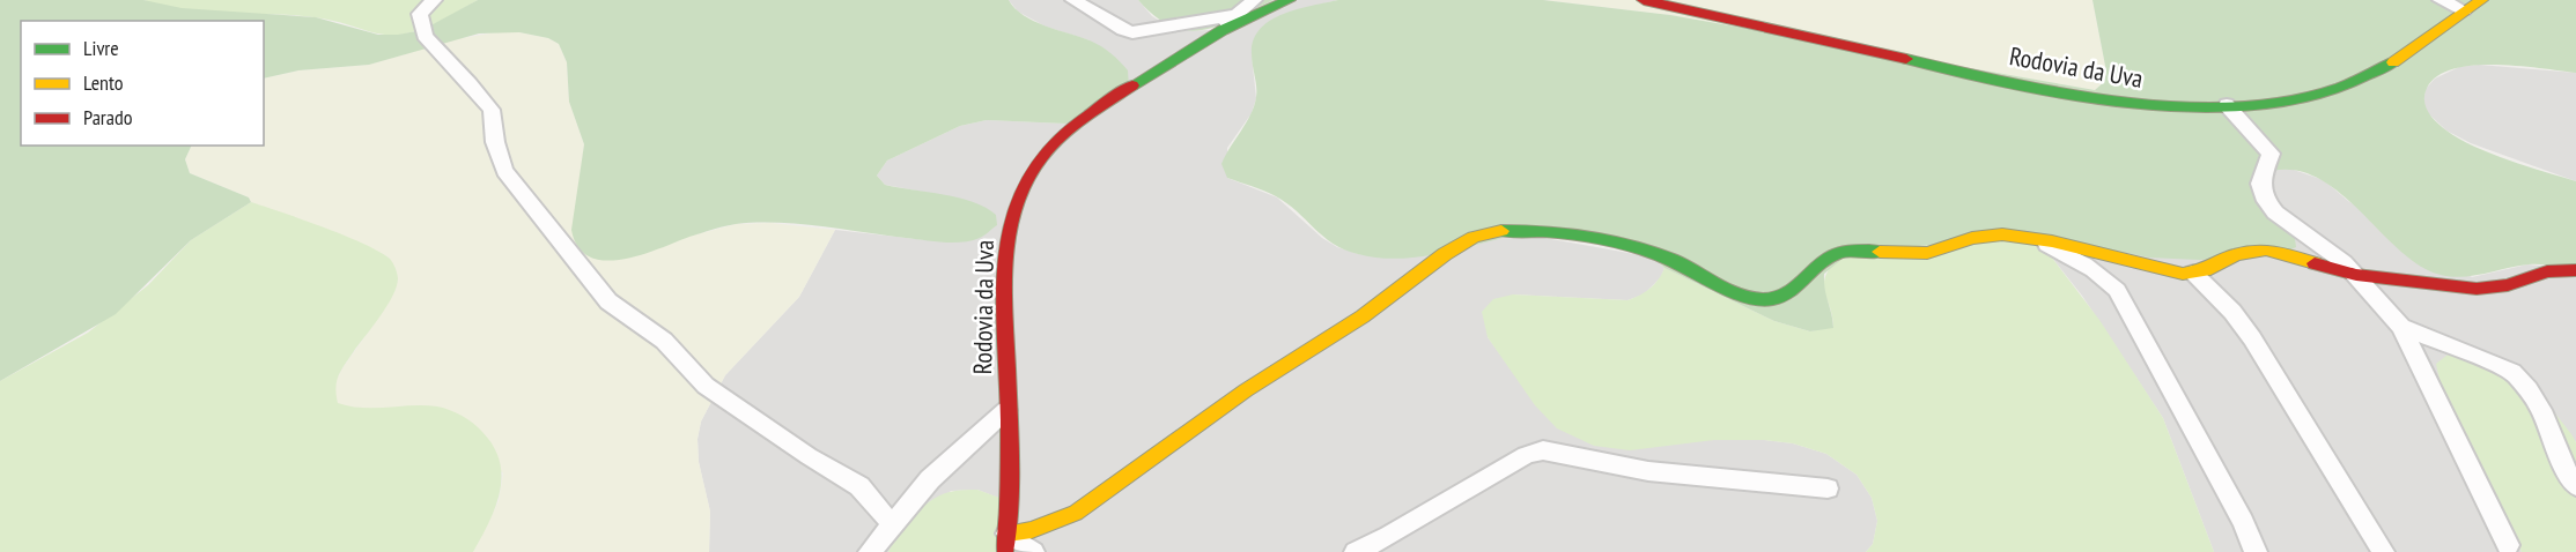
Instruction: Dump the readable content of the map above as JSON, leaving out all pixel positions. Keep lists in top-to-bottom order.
{
  "streets": {
    "street": ["Rodovia da Uva"]
  },
  "legend": ["Livre", "Lento", "Parado"]
}
